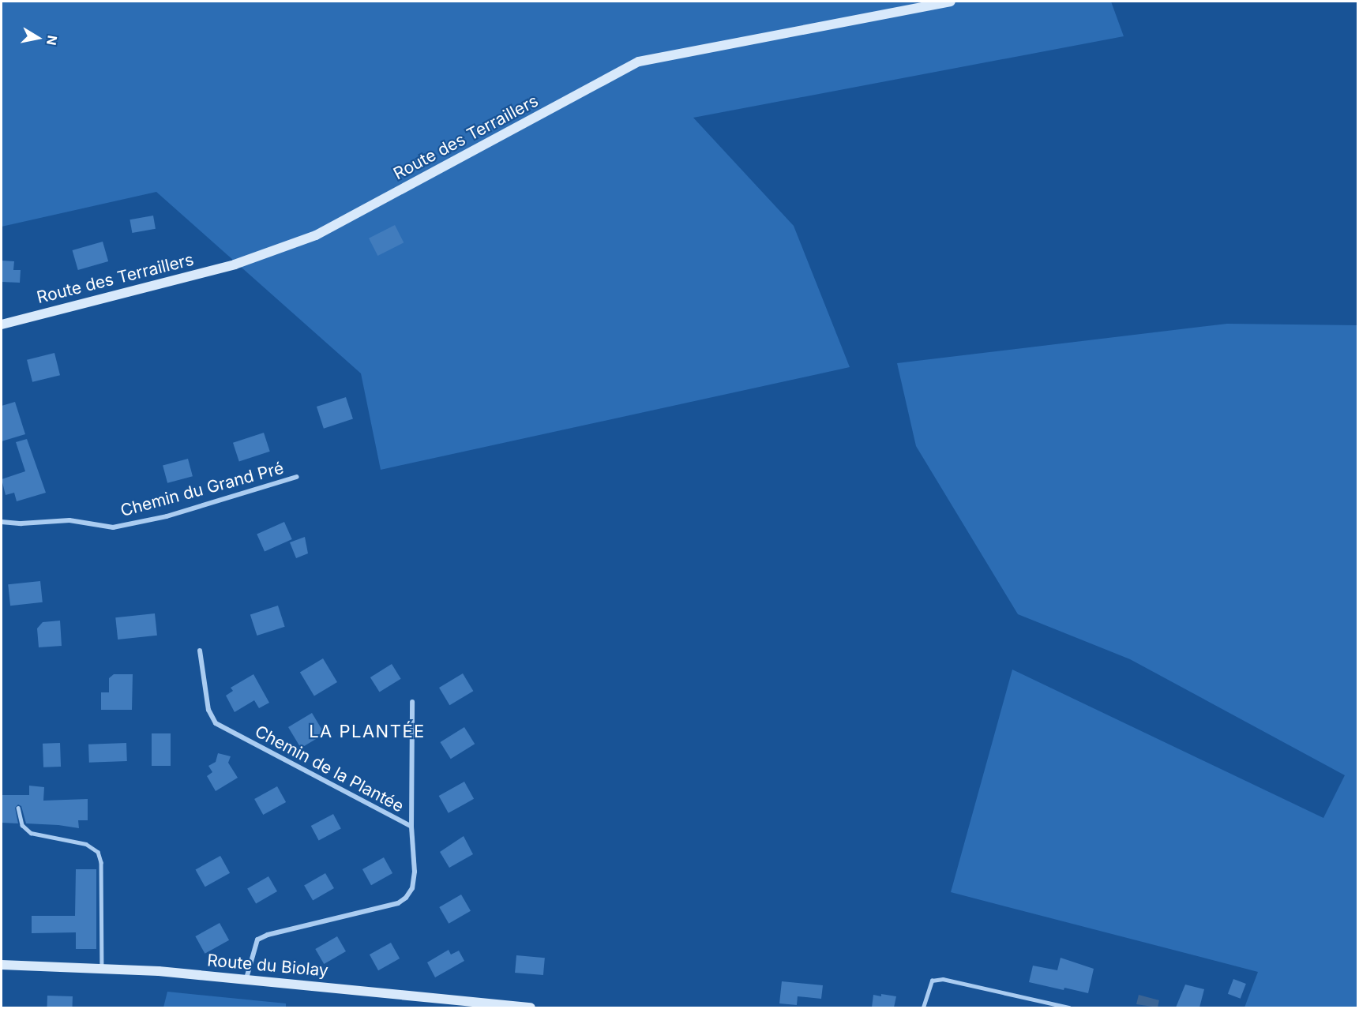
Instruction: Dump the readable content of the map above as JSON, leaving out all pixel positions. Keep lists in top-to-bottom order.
{
  "streets": {
    "street": [
      "Route des Terraillers",
      "Chemin du Grand Pré",
      "Chemin de la Plantée",
      "Route du Biolay"
    ]
  },
  "crossings": [
    ["Chemin de la Plantée", "Route du Biolay"]
  ],
  "districts": ["LA PLANTÉE"],
  "north": "right"
}
